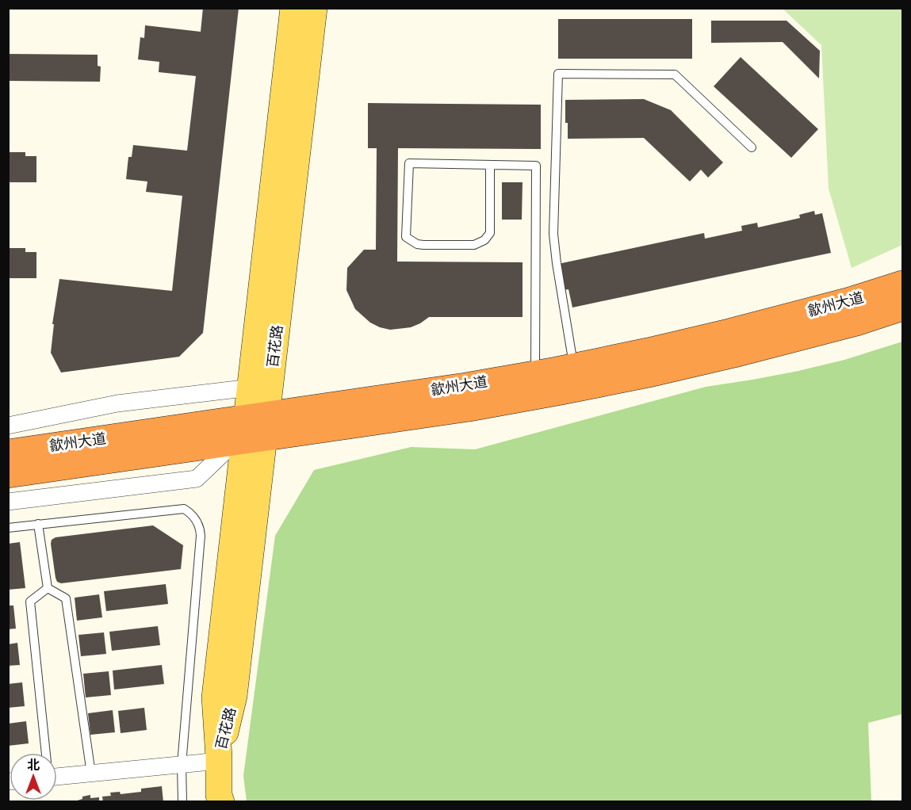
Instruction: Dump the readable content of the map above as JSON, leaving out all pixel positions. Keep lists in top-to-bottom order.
{
  "streets": {
    "highway": ["歙州大道"],
    "main road": ["百花路"]
  },
  "crossings": [
    ["歙州大道", "百花路"]
  ],
  "north": "top"
}
